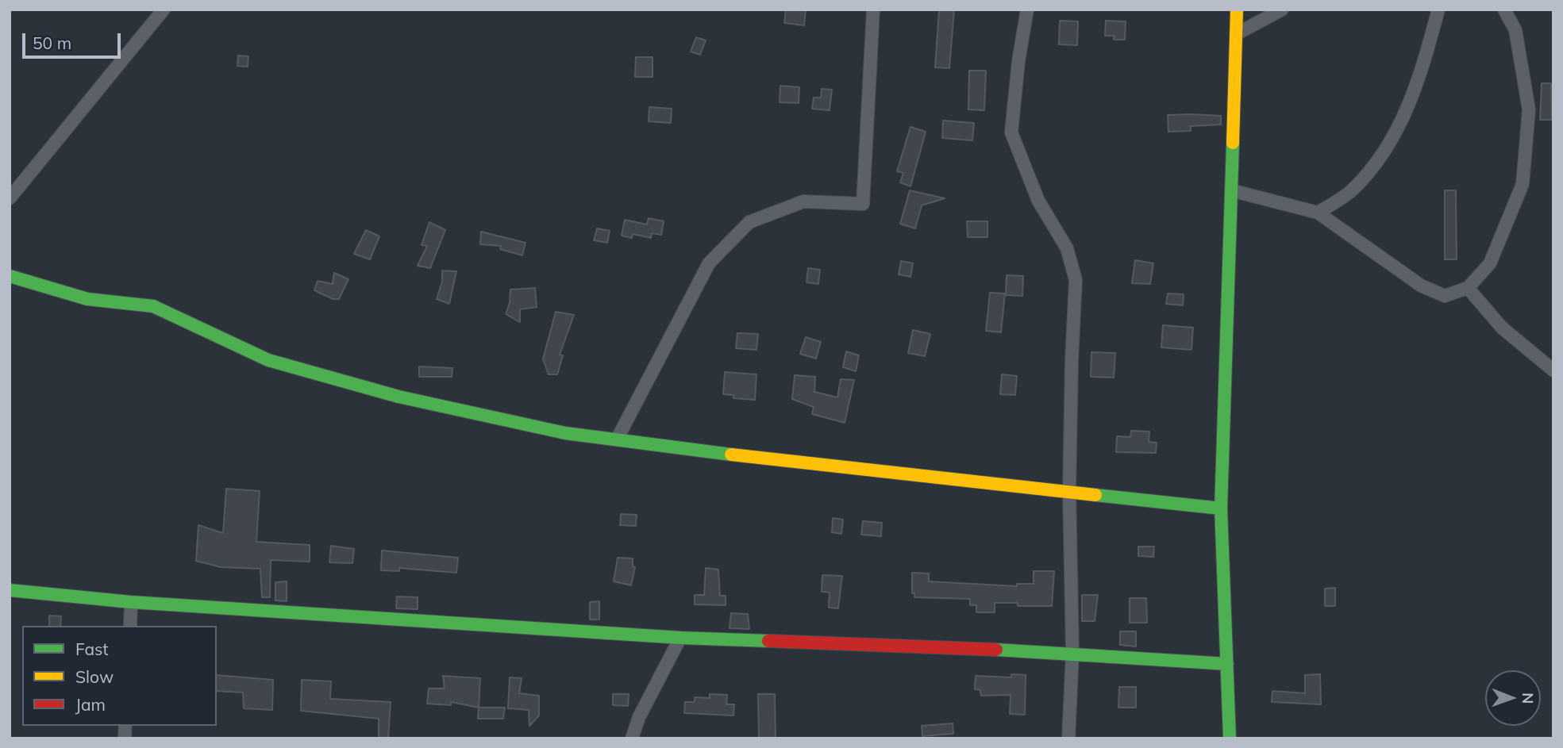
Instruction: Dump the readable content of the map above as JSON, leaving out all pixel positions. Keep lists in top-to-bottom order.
{
  "legend": ["Fast", "Slow", "Jam"],
  "scale_bar": "50 m",
  "north": "right"
}
